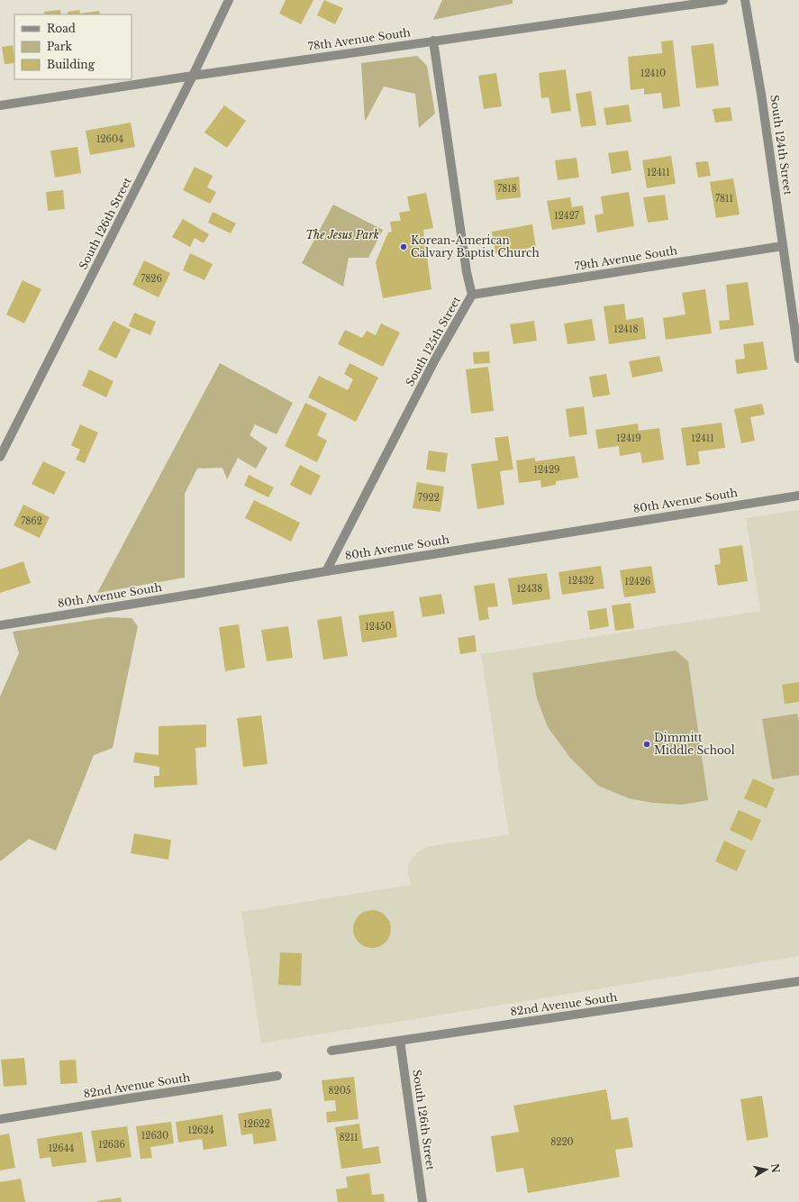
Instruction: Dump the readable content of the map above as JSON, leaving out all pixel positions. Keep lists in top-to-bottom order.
{
  "streets": {
    "street": [
      "78th Avenue South",
      "South 124th Street",
      "South 126th Street",
      "79th Avenue South",
      "South 125th Street",
      "80th Avenue South",
      "82nd Avenue South"
    ]
  },
  "crossings": [
    ["78th Avenue South", "South 126th Street"],
    ["78th Avenue South", "South 125th Street"],
    ["South 124th Street", "79th Avenue South"],
    ["South 126th Street", "82nd Avenue South"],
    ["79th Avenue South", "South 125th Street"],
    ["South 125th Street", "80th Avenue South"]
  ],
  "parks": ["The Jesus Park"],
  "places": ["Korean-American Calvary Baptist Church", "Dimmitt Middle School"],
  "house_numbers": [
    "12410",
    "12604",
    "12411",
    "7818",
    "7811",
    "12427",
    "7826",
    "12418",
    "12419",
    "12411",
    "12429",
    "7922",
    "7862",
    "12432",
    "12426",
    "12438",
    "12450",
    "8205",
    "12622",
    "12624",
    "12630",
    "8211",
    "8220",
    "12636",
    "12644"
  ],
  "legend": ["Road", "Park", "Building"],
  "north": "right"
}
